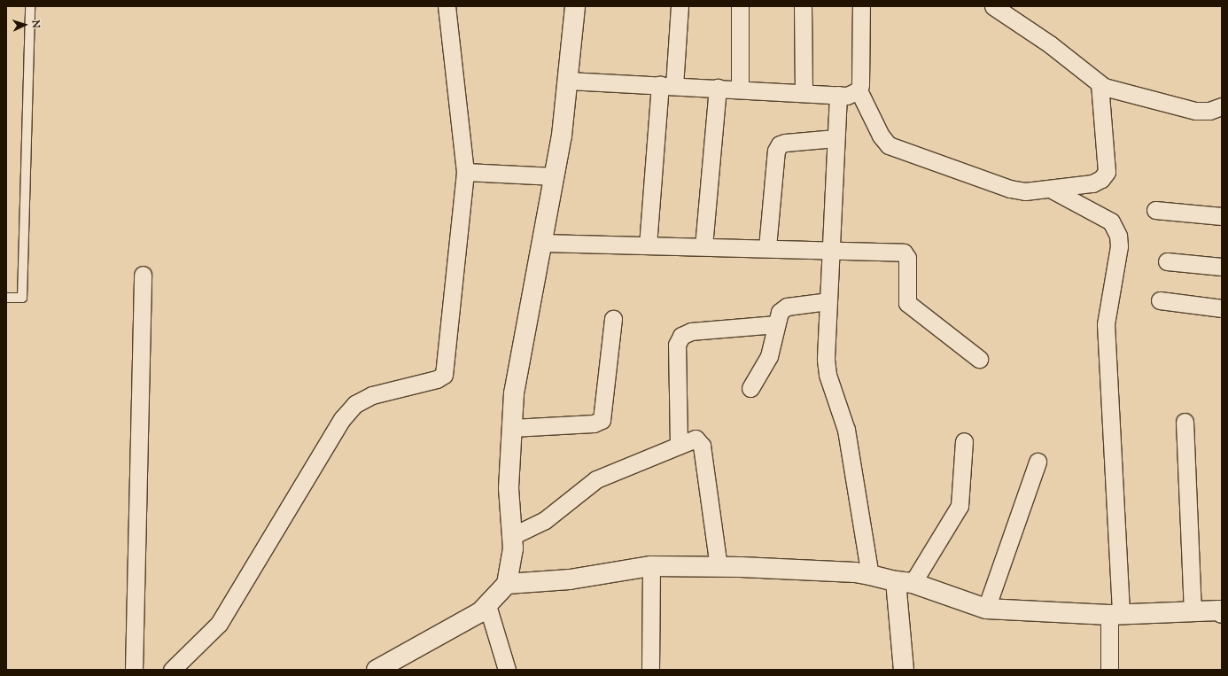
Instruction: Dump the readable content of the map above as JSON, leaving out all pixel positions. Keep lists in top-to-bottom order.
{
  "north": "right"
}
